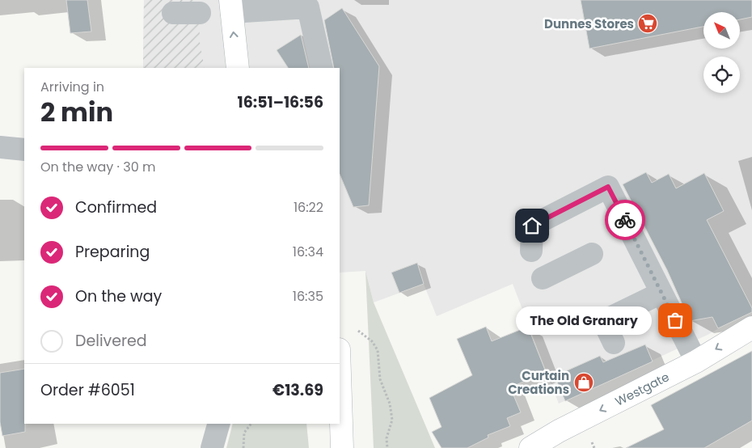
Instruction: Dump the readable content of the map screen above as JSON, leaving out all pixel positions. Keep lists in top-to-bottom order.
{
  "streets": {
    "main road": ["Westgate"]
  },
  "one_way": ["Westgate"],
  "places": {
    "supermarket": ["Dunnes Stores"],
    "other": ["The Old Granary"],
    "shop": ["Curtain Creations"]
  },
  "north": "top left",
  "page": {
    "heading": ["2 min", "Arriving in", "16:51–16:56"],
    "panel": ["Order #6051", "€13.69"],
    "bar": "On the way · 30 m",
    "list": [
      ["Confirmed", "16:22"],
      ["Preparing", "16:34"],
      ["On the way", "16:35"],
      "Delivered"
    ],
    "bubble": "The Old Granary"
  }
}
